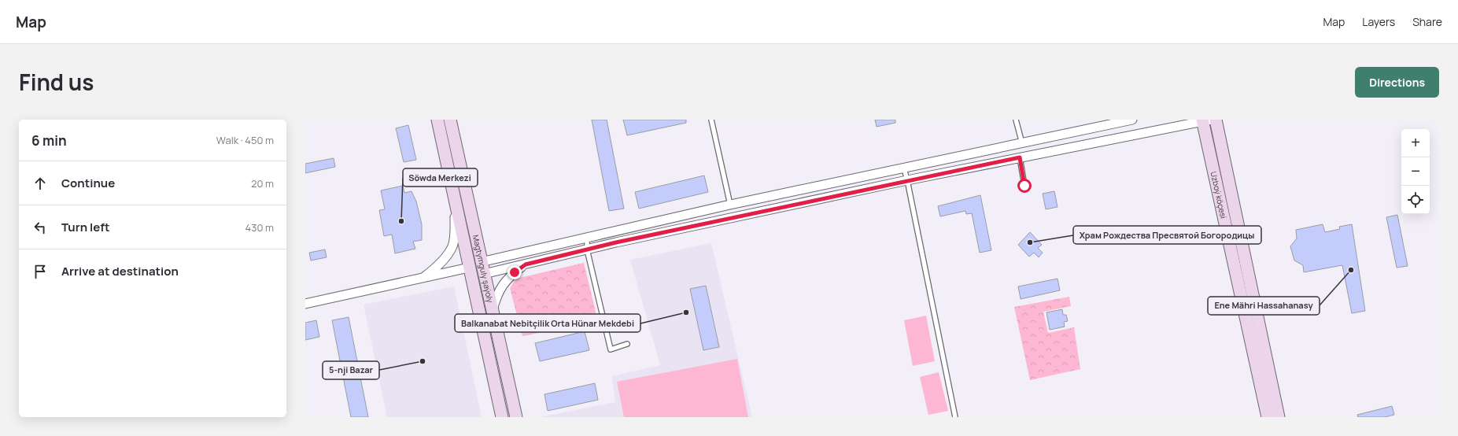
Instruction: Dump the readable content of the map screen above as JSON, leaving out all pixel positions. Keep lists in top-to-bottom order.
{
  "streets": {
    "street": ["Uzboý köçesi", "Magtymguly şaýoly"]
  },
  "places": [
    "Söwda Merkezi",
    "Храм Рождества Пресвятой Богородицы",
    "Ene Mähri Hassahanasy",
    "Balkanabat Nebitçilik Orta Hünar Mekdebi",
    "5-nji Bazar"
  ],
  "page": {
    "header": "Map",
    "nav": ["Map", "Layers", "Share"],
    "title": "Find us",
    "buttons": "Directions",
    "heading": ["6 min", "Walk · 450 m"],
    "map_buttons": ["+", "−"],
    "list": [
      ["Continue", "20 m"],
      ["Turn left", "430 m"],
      "Arrive at destination"
    ]
  }
}
